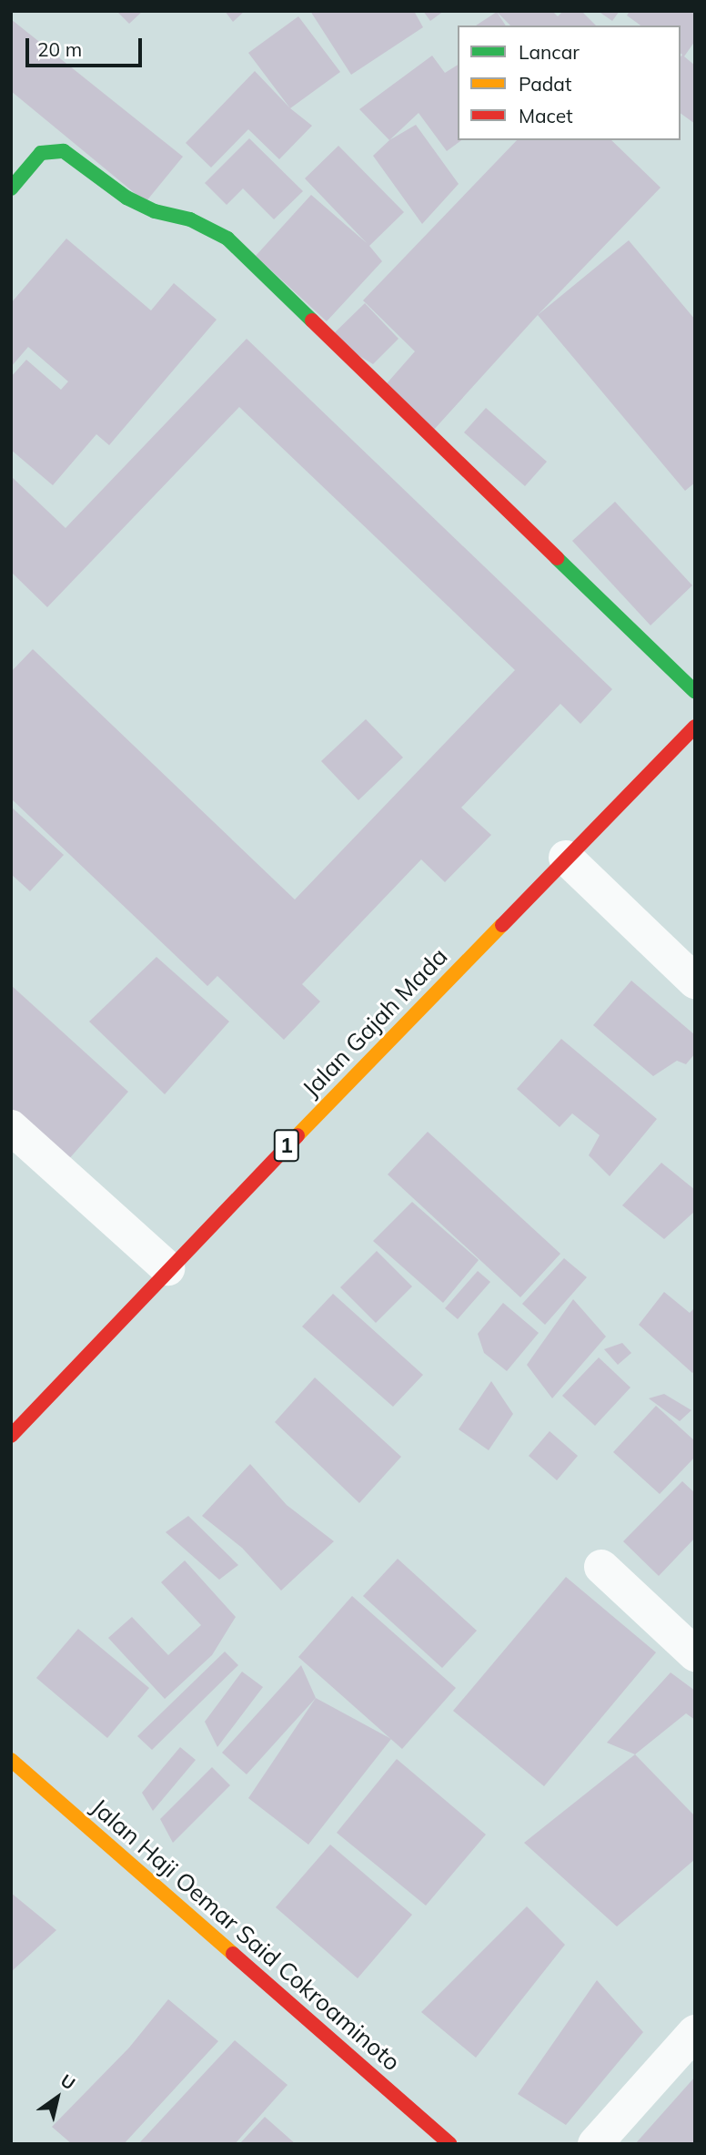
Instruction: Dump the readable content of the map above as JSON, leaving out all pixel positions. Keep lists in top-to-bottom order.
{
  "streets": {
    "main road": ["Jalan Gajah Mada", "1", "Jalan Haji Oemar Said Cokroaminoto"]
  },
  "legend": ["Lancar", "Padat", "Macet"],
  "scale_bar": "20 m",
  "north": "top right"
}
